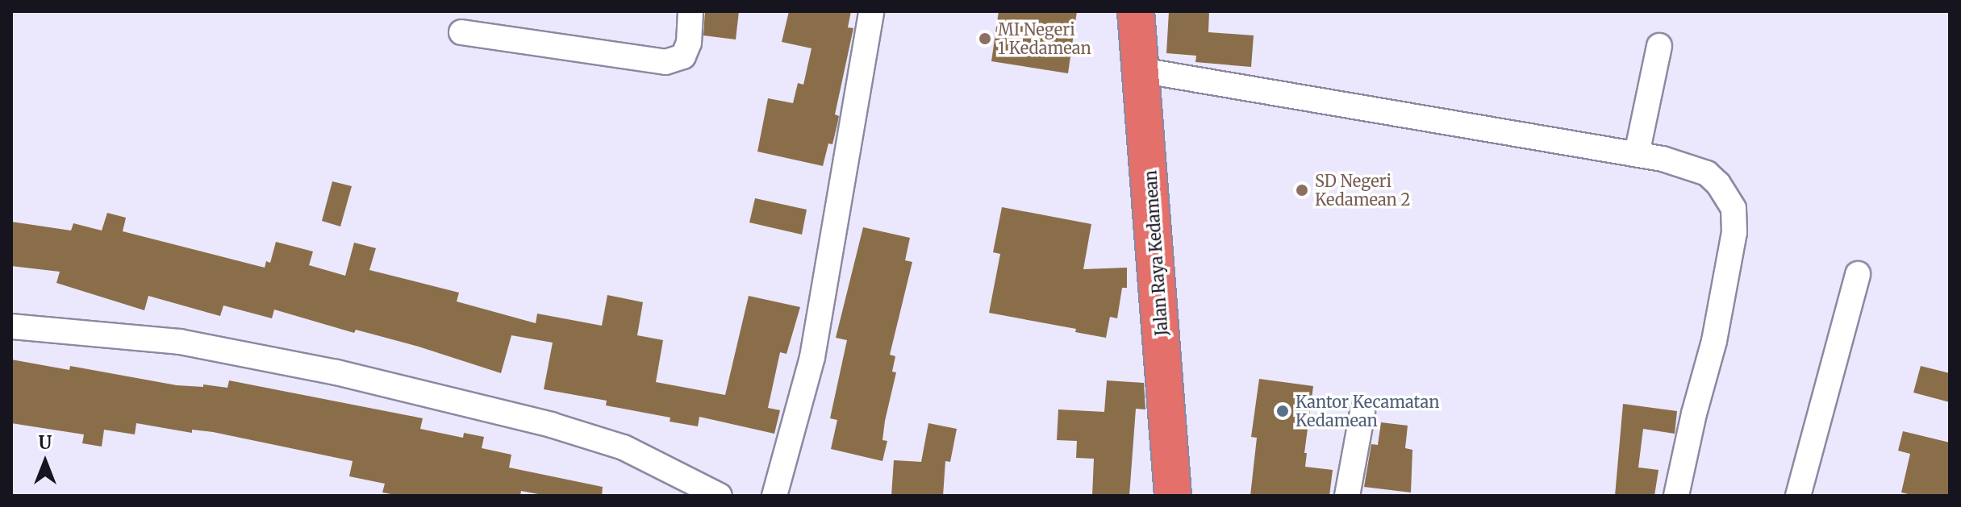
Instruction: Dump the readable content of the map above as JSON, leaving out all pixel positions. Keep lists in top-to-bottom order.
{
  "streets": {
    "highway": ["Jalan Raya Kedamean"]
  },
  "places": ["MI Negeri 1 Kedamean", "SD Negeri Kedamean 2", "Kantor Kecamatan Kedamean"],
  "north": "top"
}
